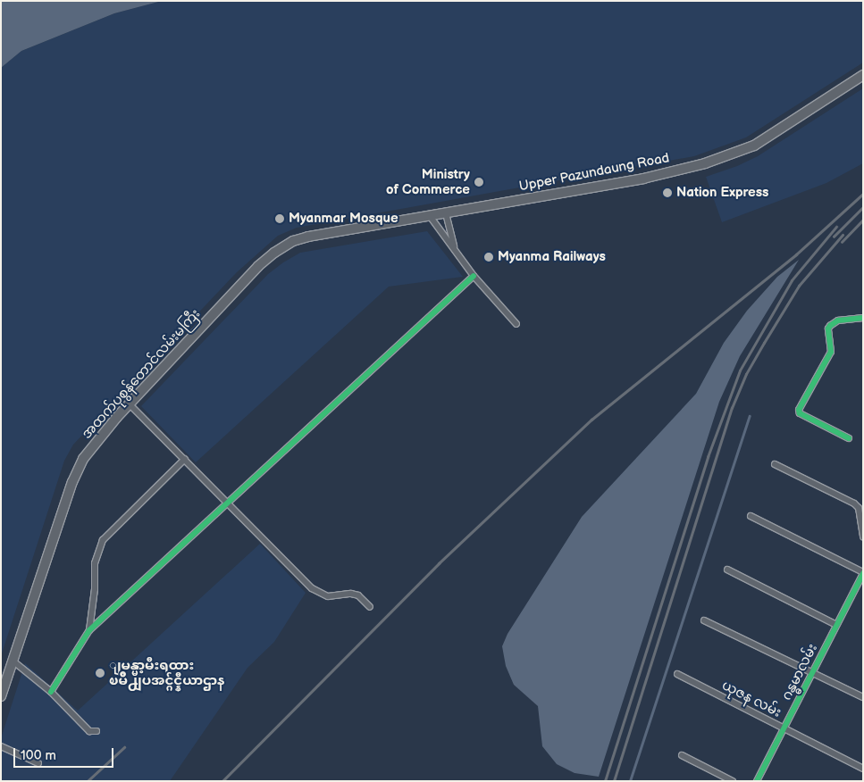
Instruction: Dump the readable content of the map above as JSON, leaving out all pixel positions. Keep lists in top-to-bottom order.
{
  "streets": {
    "main road": ["Upper Pazundaung Road", "အထက်ပုစွန်တောင်လမ်းမကြီး"],
    "street": ["ဂန္ဓမာလမ်း", "ယုဇန လမ်း"]
  },
  "crossings": [
    ["Upper Pazundaung Road", "အထက်ပုစွန်တောင်လမ်းမကြီး"],
    ["ဂန္ဓမာလမ်း", "ယုဇန လမ်း"]
  ],
  "places": [
    "Ministry of Commerce",
    "Nation Express",
    "Myanmar Mosque",
    "Myanma Railways",
    "ျမန္မာ့မီးရထား ၿမိဳ႕ျပအင္ဂ်င္နီယာဌာန"
  ],
  "scale_bar": "100 m"
}
